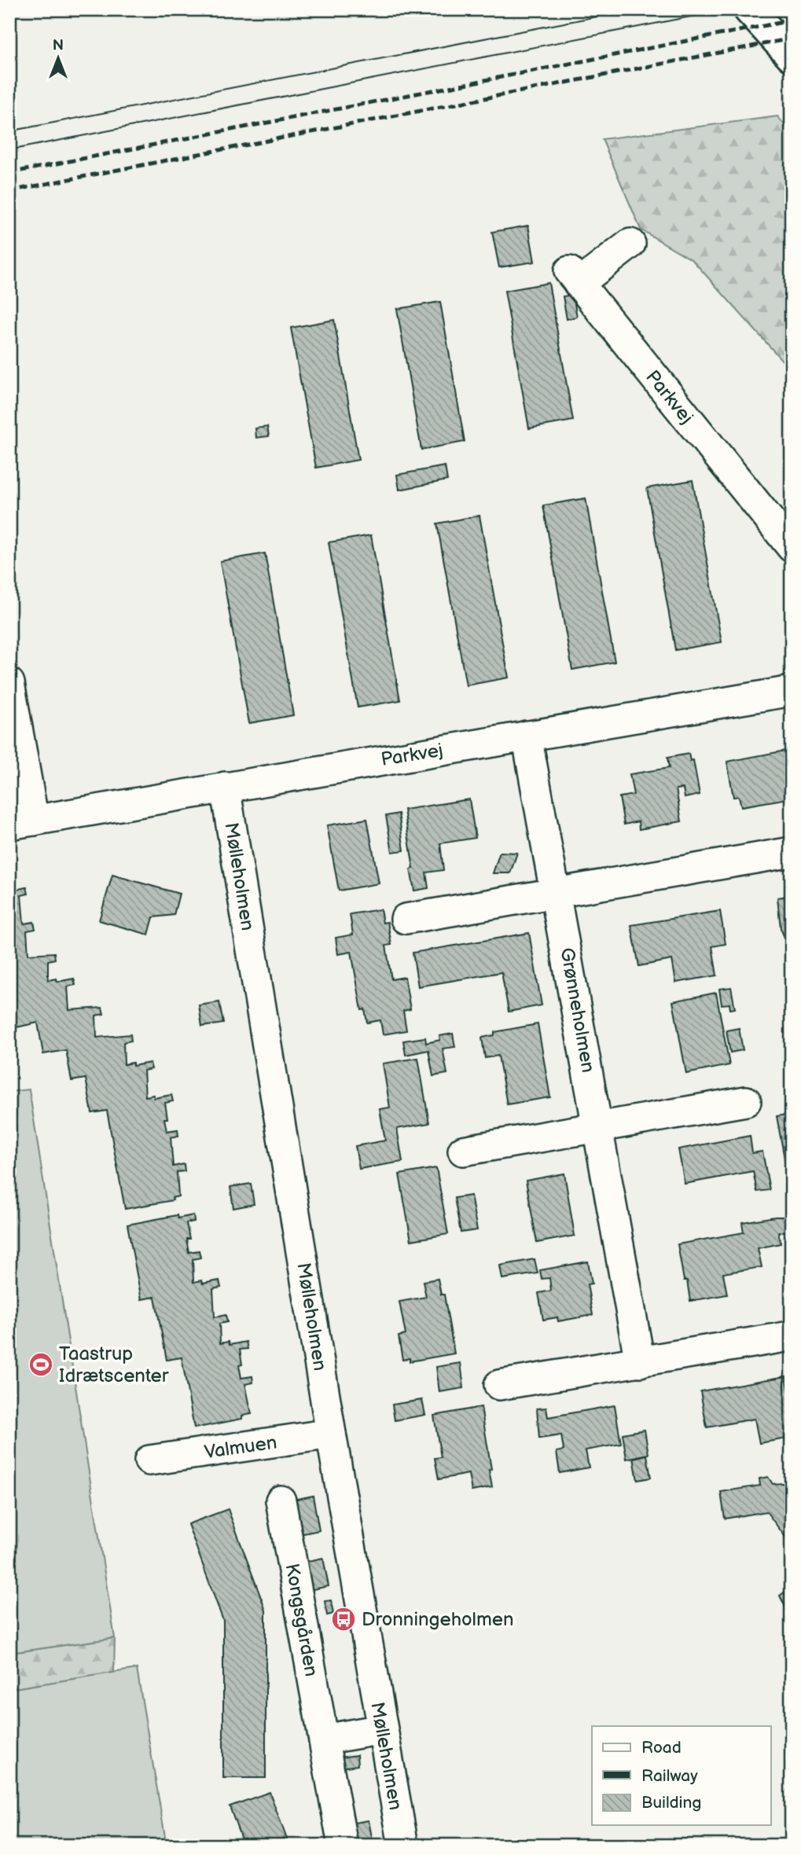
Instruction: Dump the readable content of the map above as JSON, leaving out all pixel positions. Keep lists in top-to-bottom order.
{
  "streets": {
    "street": [
      "Parkvej",
      "Mølleholmen",
      "Grønneholmen",
      "Valmuen",
      "Kongsgården"
    ]
  },
  "crossings": [
    ["Parkvej", "Mølleholmen"],
    ["Parkvej", "Grønneholmen"],
    ["Mølleholmen", "Valmuen"]
  ],
  "places": {
    "sports": ["Taastrup Idrætscenter"],
    "bus stop": ["Dronningeholmen"]
  },
  "legend": ["Road", "Railway", "Building"],
  "north": "top"
}
